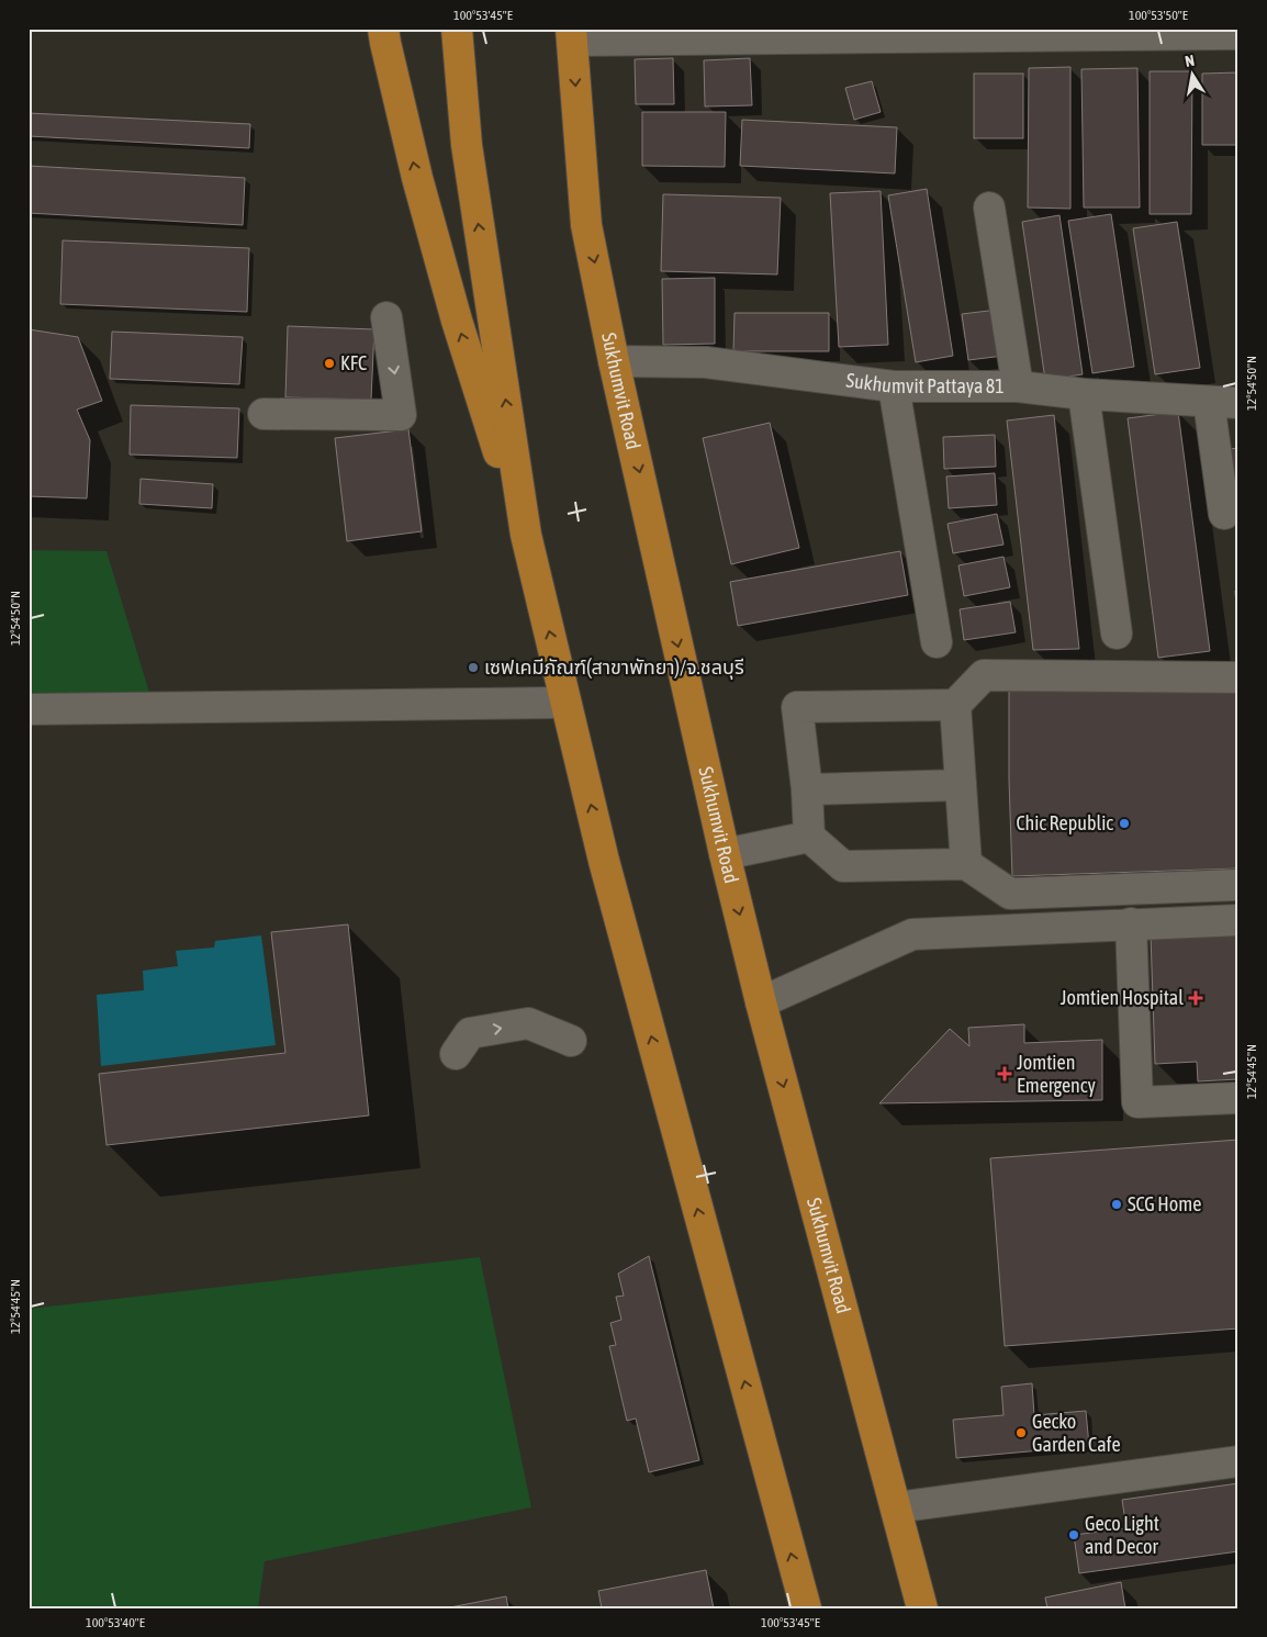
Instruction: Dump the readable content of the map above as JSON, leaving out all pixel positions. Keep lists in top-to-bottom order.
{
  "streets": {
    "highway": ["Sukhumvit Road"],
    "street": ["Sukhumvit Pattaya 81"]
  },
  "crossings": [
    ["Sukhumvit Pattaya 81", "Sukhumvit Road"]
  ],
  "places": {
    "other": [
      "KFC",
      "เซฟเคมีภัณฑ์(สาขาพัทยา)/จ.ชลบุรี",
      "Chic Republic",
      "SCG Home",
      "Gecko Garden Cafe",
      "Geco Light and Decor"
    ],
    "health": ["Jomtien Hospital", "Jomtien Emergency"]
  },
  "north": "top",
  "coordinates": [
    "100°53'45\"E",
    "100°53'50\"E",
    "12°54'50\"N",
    "12°54'45\"N",
    "100°53'40\"E"
  ]
}
